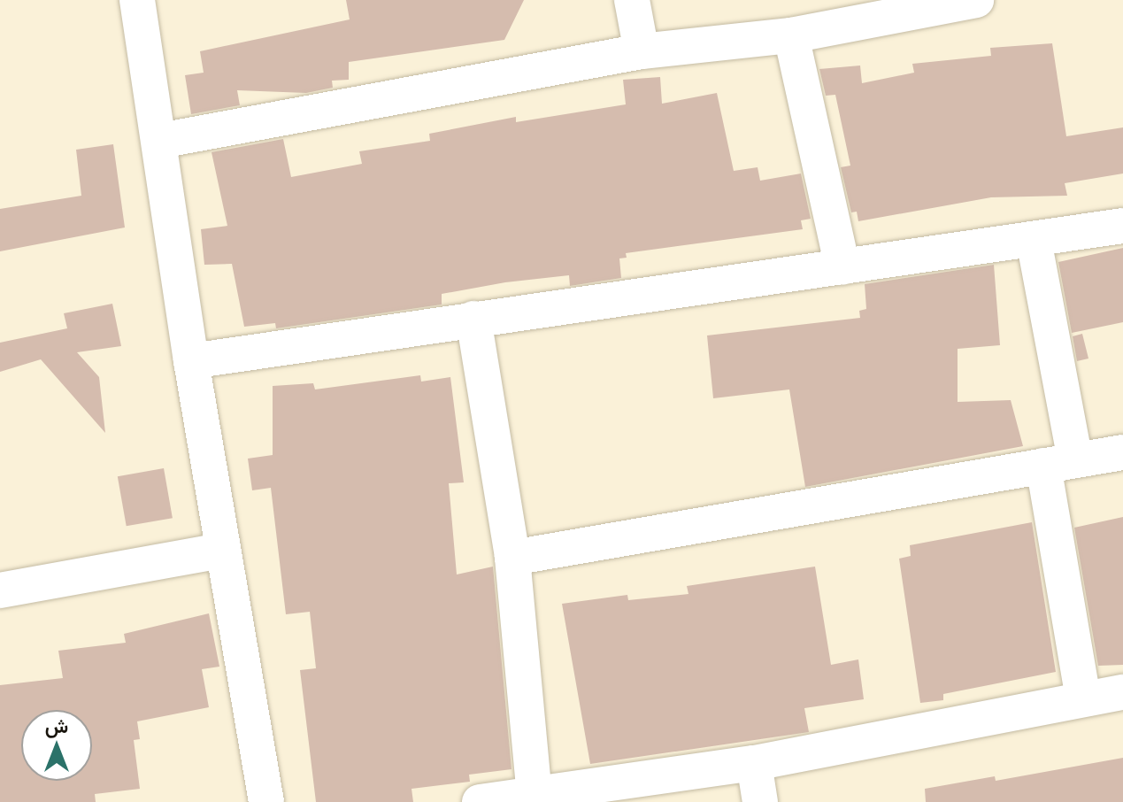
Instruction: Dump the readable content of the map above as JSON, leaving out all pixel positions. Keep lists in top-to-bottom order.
{
  "north": "top"
}
